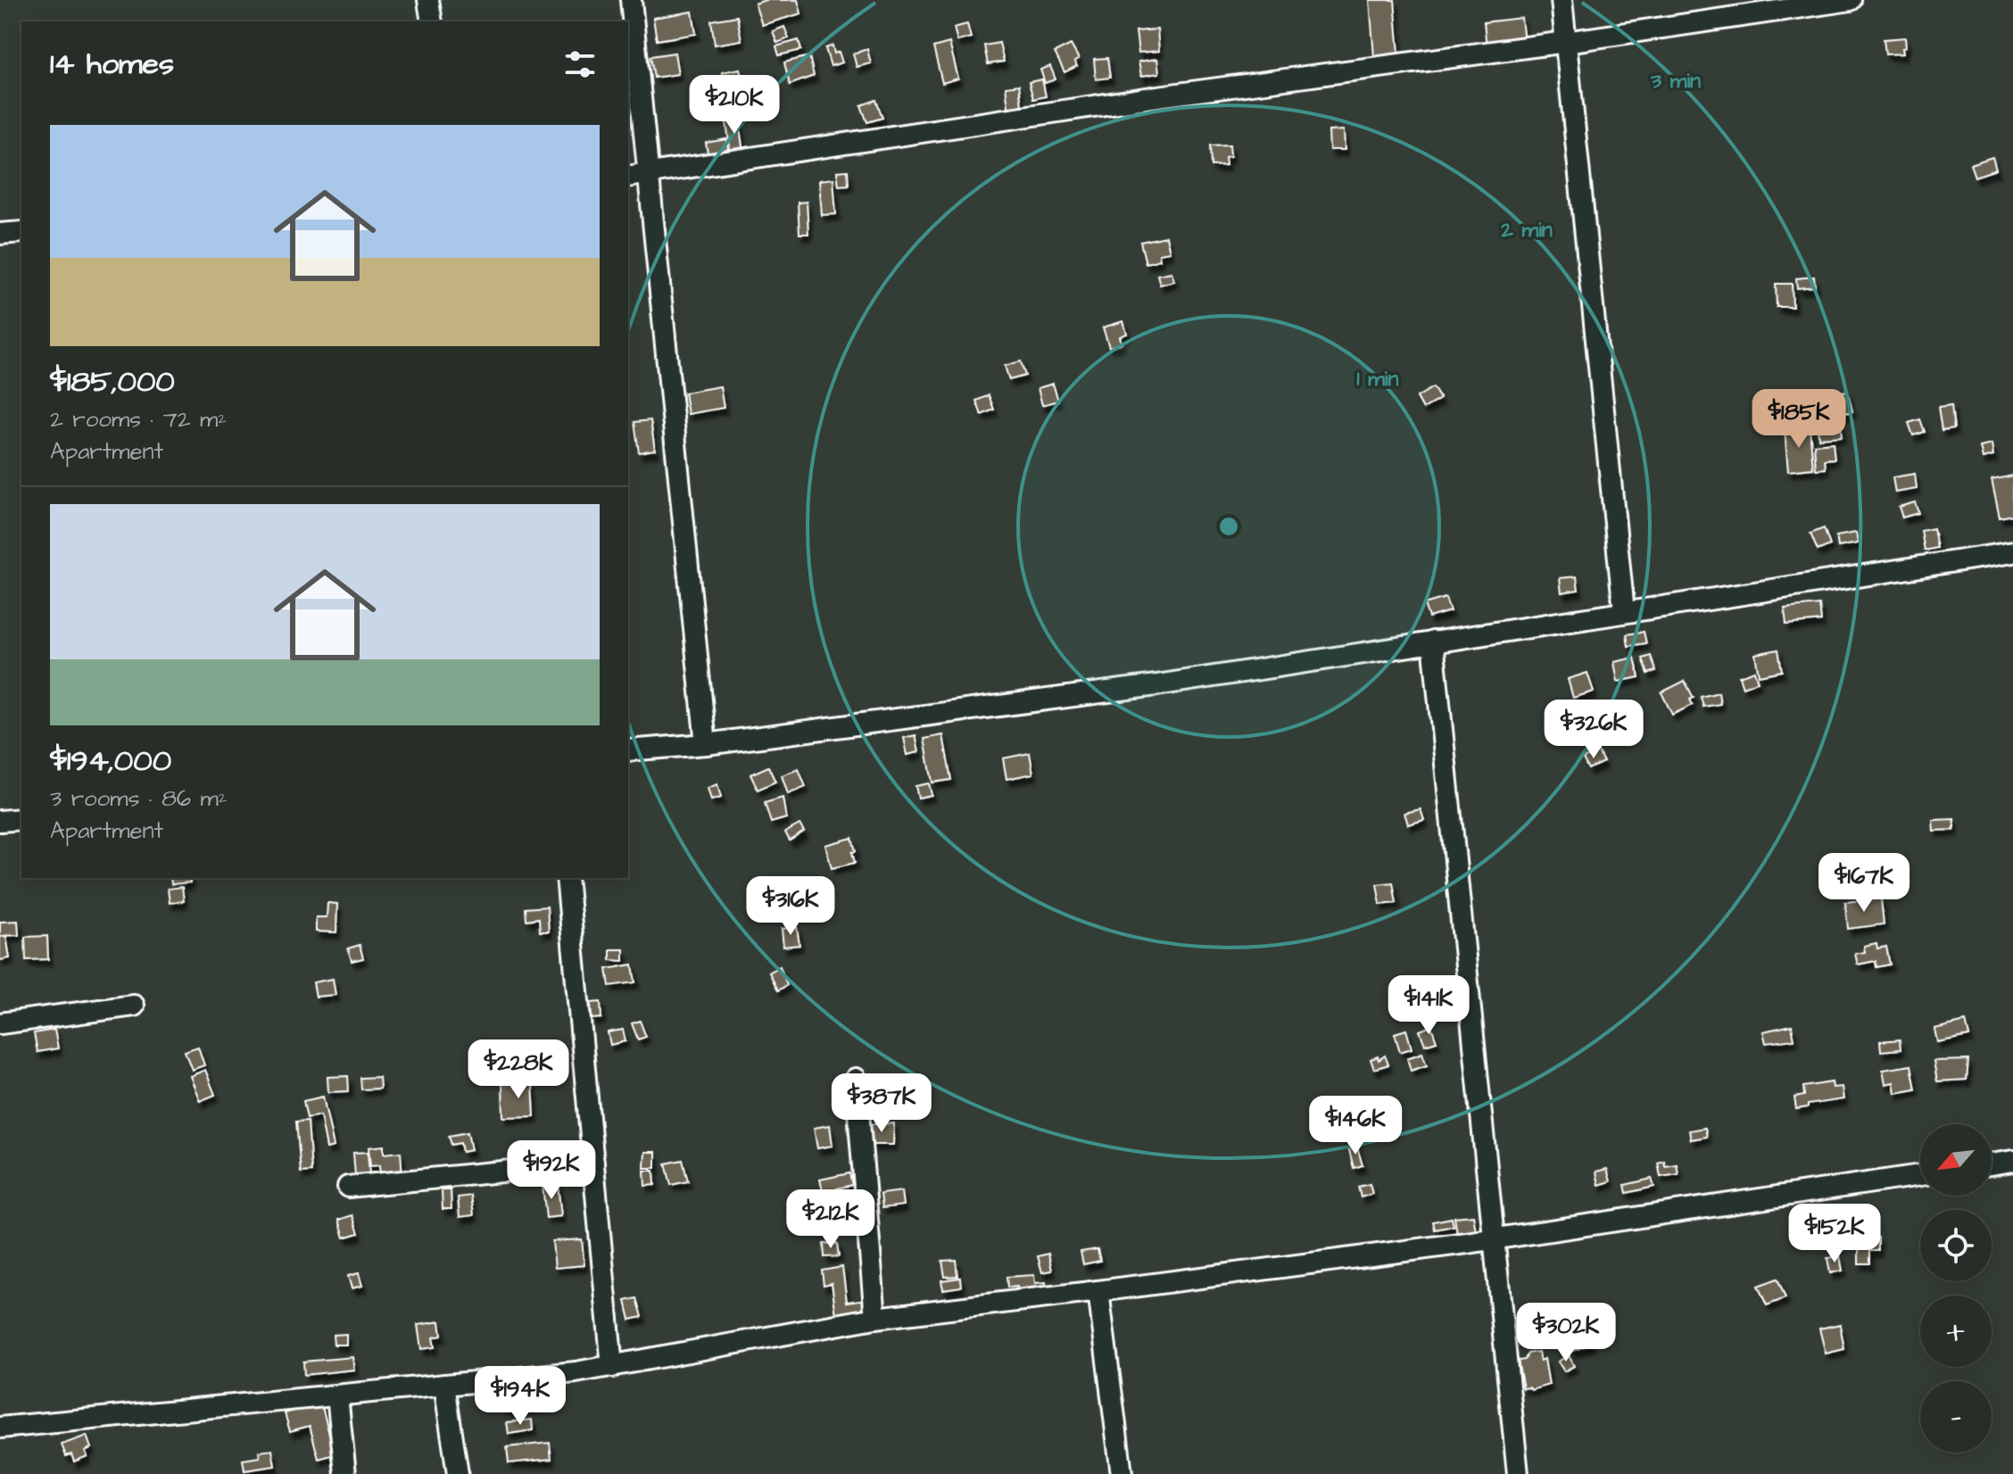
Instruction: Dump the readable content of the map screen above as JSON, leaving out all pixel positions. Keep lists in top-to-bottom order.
{
  "north": "bottom left",
  "page": {
    "heading": "14 homes",
    "price": [
      "$210K",
      "$185K",
      "$326K",
      "$167K",
      "$316K",
      "$141K",
      "$228K",
      "$387K",
      "$146K",
      "$192K",
      "$212K",
      "$152K",
      "$302K",
      "$194K"
    ],
    "list": [
      {
        "name": "$185,000",
        "note": "2 rooms · 72 m² · Apartment"
      },
      {
        "name": "$194,000",
        "note": "3 rooms · 86 m² · Apartment"
      }
    ],
    "map_buttons": ["+", "−"]
  },
  "rings": ["3 min", "2 min", "1 min"]
}
